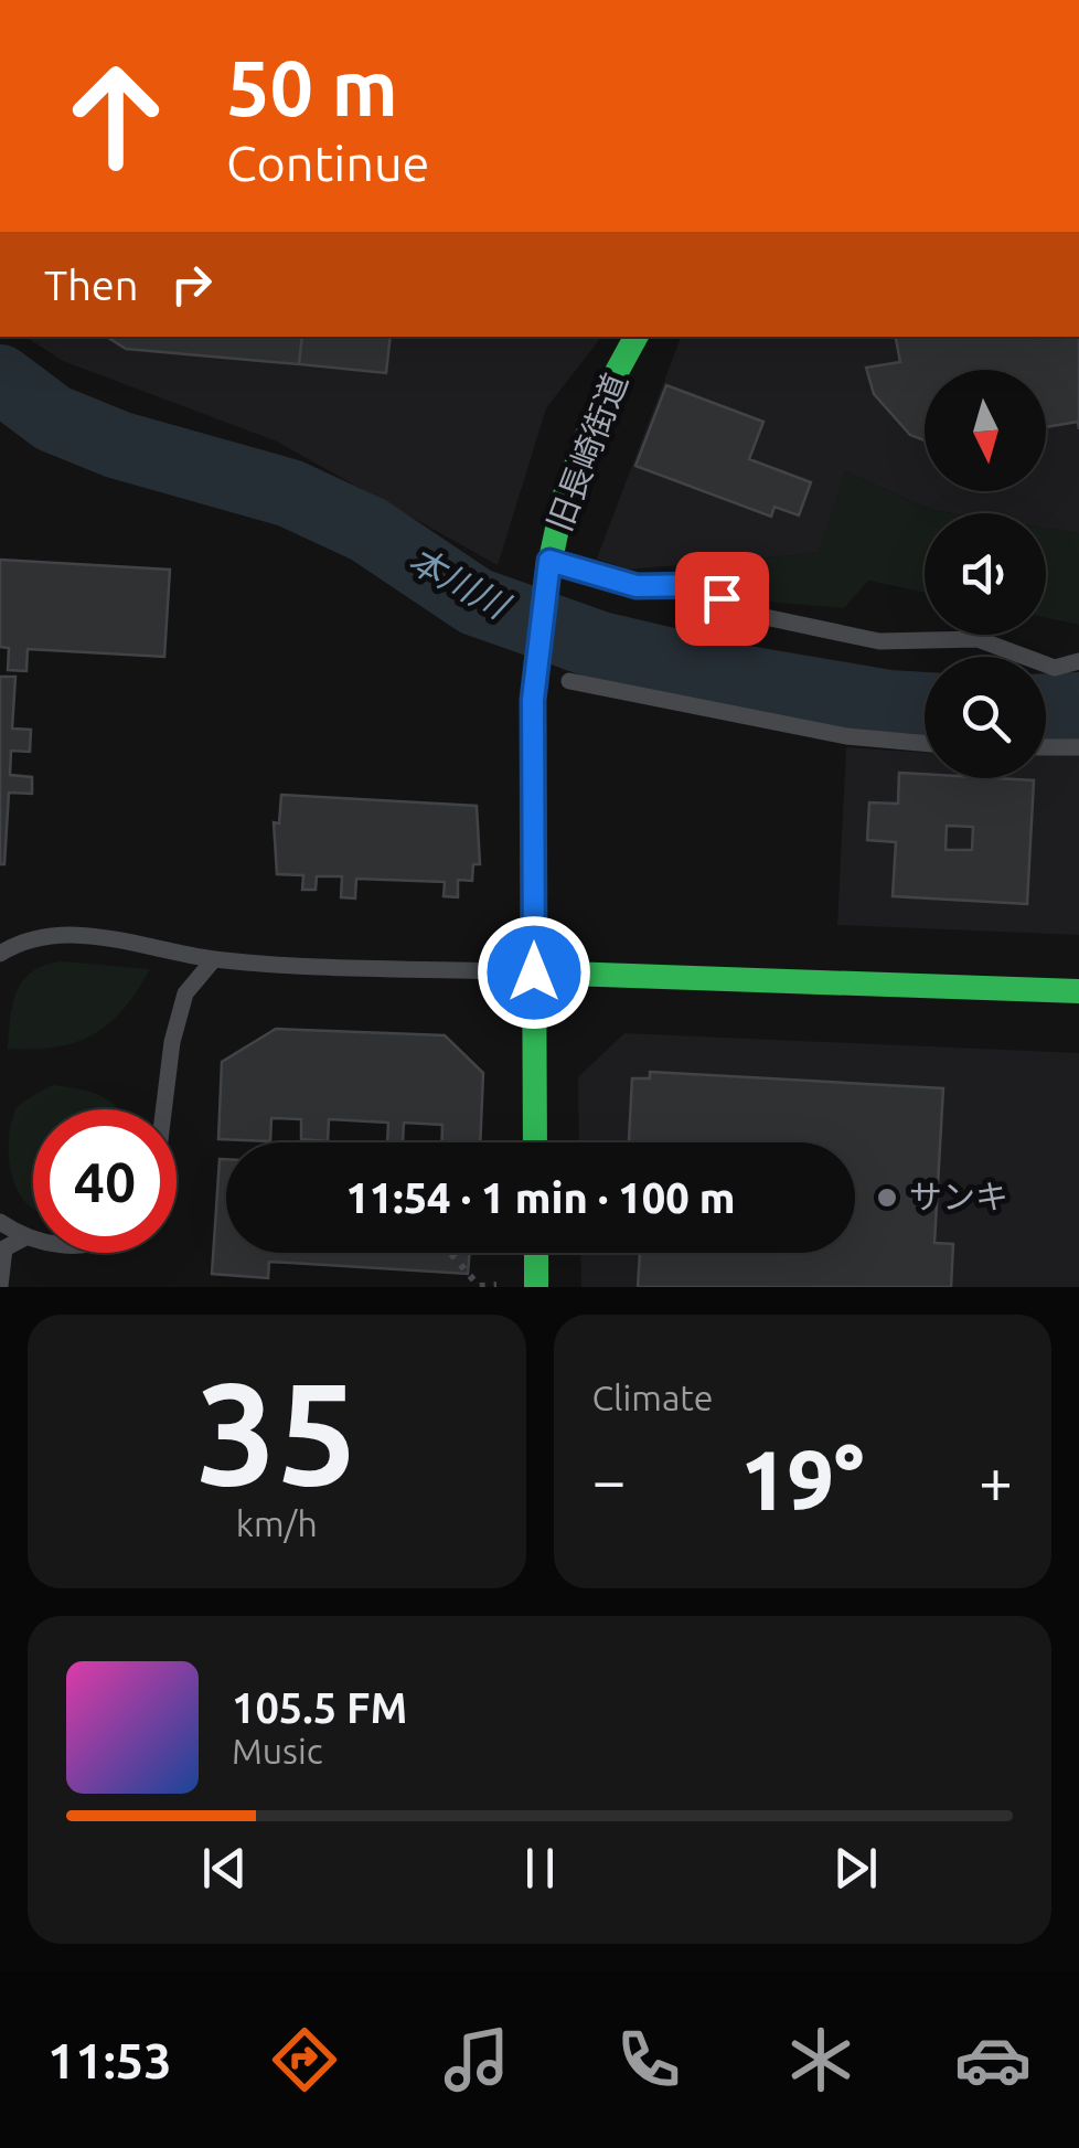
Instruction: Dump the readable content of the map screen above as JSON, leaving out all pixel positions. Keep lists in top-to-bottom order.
{
  "streets": {
    "street": ["旧長崎街道"]
  },
  "water": ["本川川"],
  "places": ["サンキ"],
  "north": "bottom",
  "page": {
    "turn": ["50 m", "Continue"],
    "then": "Then",
    "limit": "40",
    "trip": "11:54 · 1 min · 100 m",
    "tile": [
      ["35", "km/h"],
      "Climate"
    ],
    "heat": ["−", "19°", "+"],
    "song": ["105.5 FM", "Music"],
    "tabs": "11:53"
  }
}
